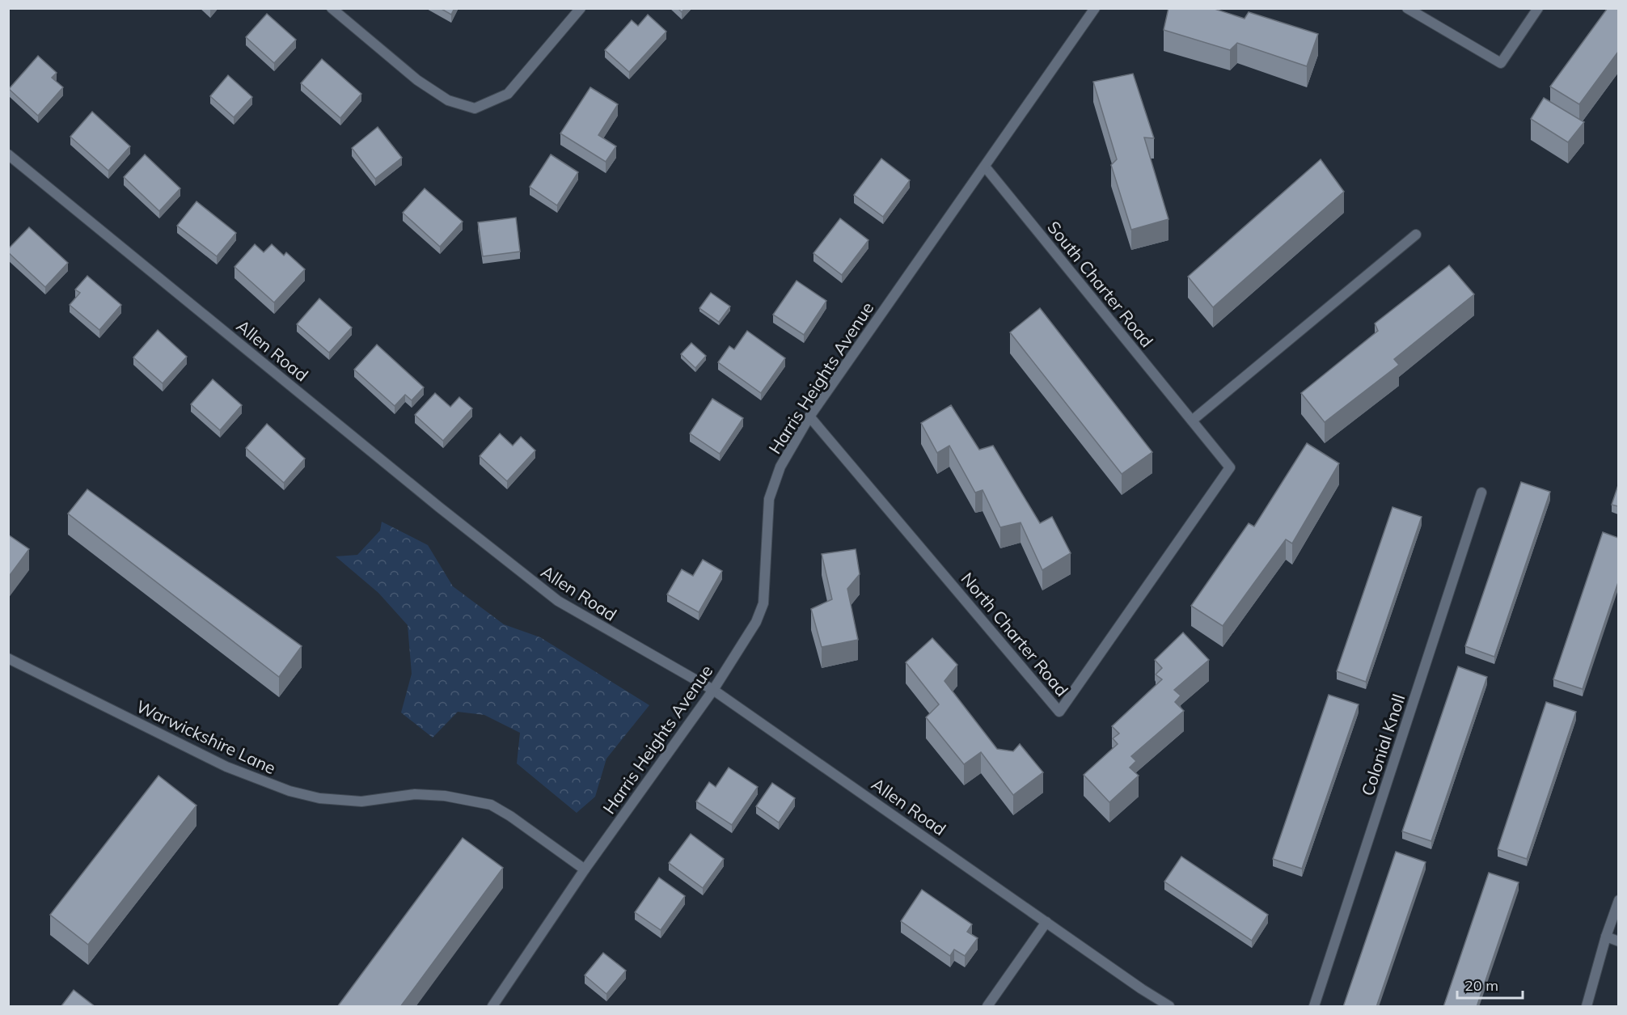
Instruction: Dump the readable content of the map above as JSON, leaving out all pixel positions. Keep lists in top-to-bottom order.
{
  "streets": {
    "street": [
      "South Charter Road",
      "Allen Road",
      "Harris Heights Avenue",
      "North Charter Road",
      "Warwickshire Lane",
      "Colonial Knoll"
    ]
  },
  "crossings": [
    ["South Charter Road", "Harris Heights Avenue"],
    ["South Charter Road", "North Charter Road"],
    ["Allen Road", "Harris Heights Avenue"],
    ["Harris Heights Avenue", "North Charter Road"],
    ["Harris Heights Avenue", "Warwickshire Lane"]
  ],
  "scale_bar": "20 m"
}
